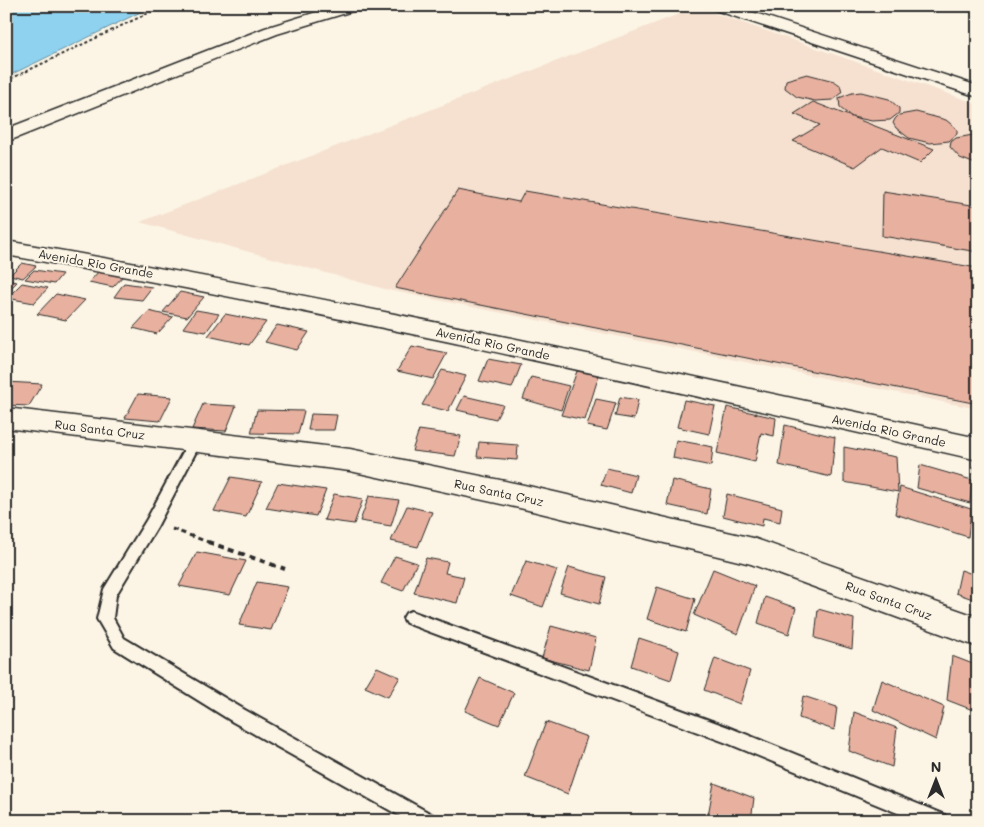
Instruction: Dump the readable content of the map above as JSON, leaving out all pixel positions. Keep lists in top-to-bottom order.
{
  "streets": {
    "street": ["Avenida Rio Grande", "Rua Santa Cruz"]
  },
  "north": "top"
}
